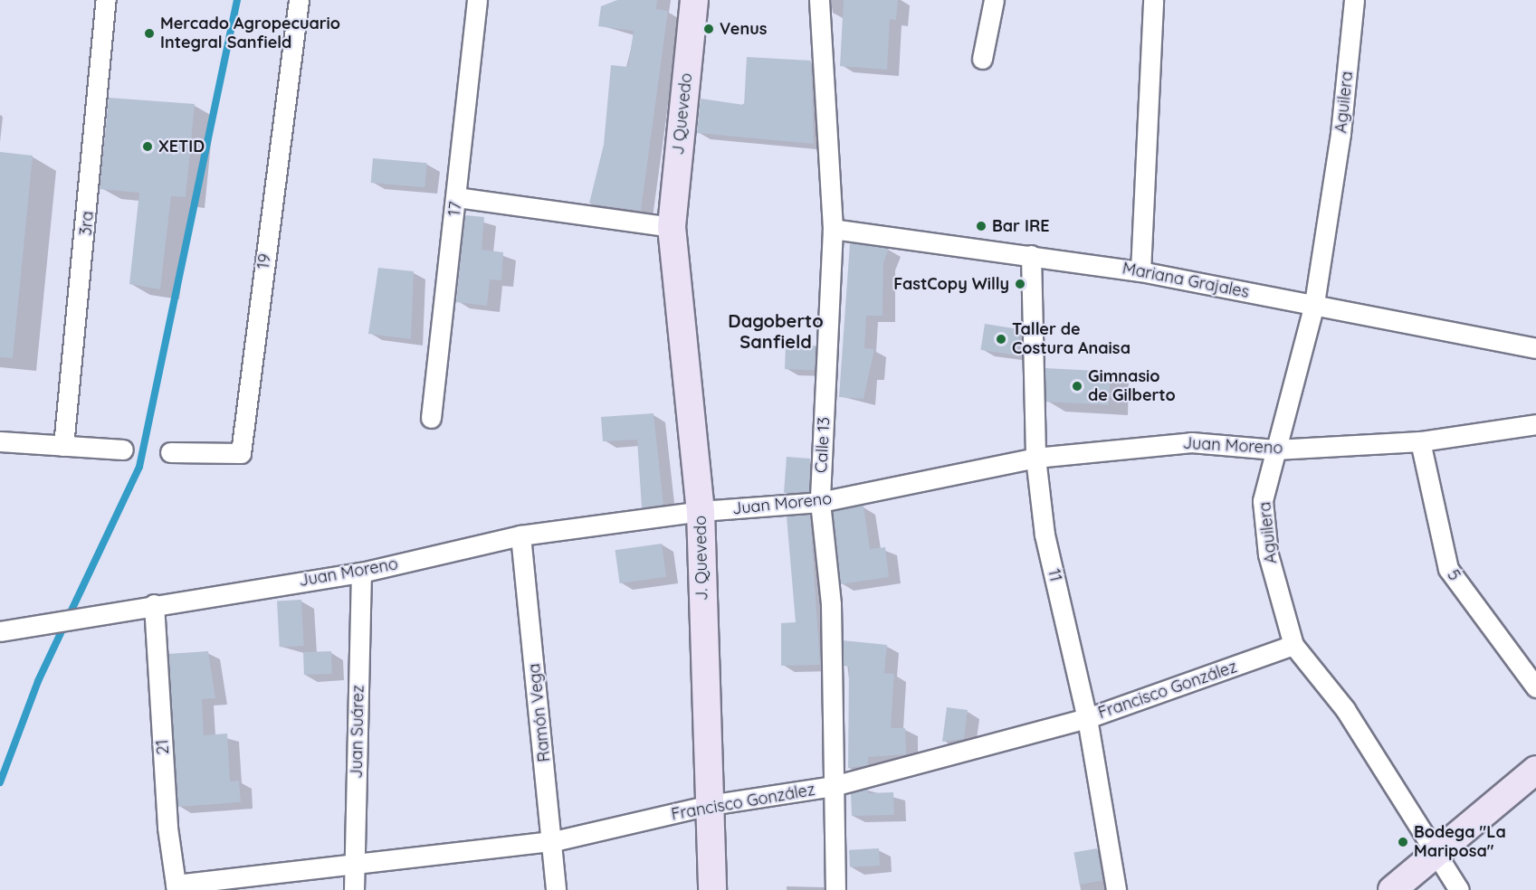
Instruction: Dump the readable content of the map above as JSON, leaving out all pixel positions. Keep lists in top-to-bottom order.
{
  "streets": {
    "street": [
      "Aguilera",
      "J Quevedo",
      "17",
      "3ra",
      "19",
      "Mariana Grajales",
      "Calle 13",
      "Juan Moreno",
      "J. Quevedo",
      "11",
      "5",
      "Francisco González",
      "Ramón Vega",
      "Juan Suárez",
      "21"
    ]
  },
  "crossings": [
    ["Aguilera", "Mariana Grajales"],
    ["Aguilera", "Juan Moreno"],
    ["Aguilera", "Francisco González"],
    ["J Quevedo", "J. Quevedo"],
    ["Mariana Grajales", "Calle 13"],
    ["Mariana Grajales", "11"],
    ["Calle 13", "Juan Moreno"],
    ["Calle 13", "Francisco González"],
    ["Juan Moreno", "J. Quevedo"],
    ["Juan Moreno", "11"],
    ["Juan Moreno", "5"],
    ["Juan Moreno", "Ramón Vega"],
    ["Juan Moreno", "Juan Suárez"],
    ["Juan Moreno", "21"],
    ["J. Quevedo", "Francisco González"],
    ["11", "Francisco González"],
    ["Francisco González", "Ramón Vega"],
    ["Francisco González", "Juan Suárez"],
    ["Francisco González", "21"]
  ],
  "districts": ["Dagoberto Sanfield"],
  "places": [
    "Venus",
    "Mercado Agropecuario Integral Sanfield",
    "XETID",
    "Bar IRE",
    "FastCopy Willy",
    "Taller de Costura Anaisa",
    "Gimnasio de Gilberto",
    "Bodega \"La Mariposa\""
  ]
}
